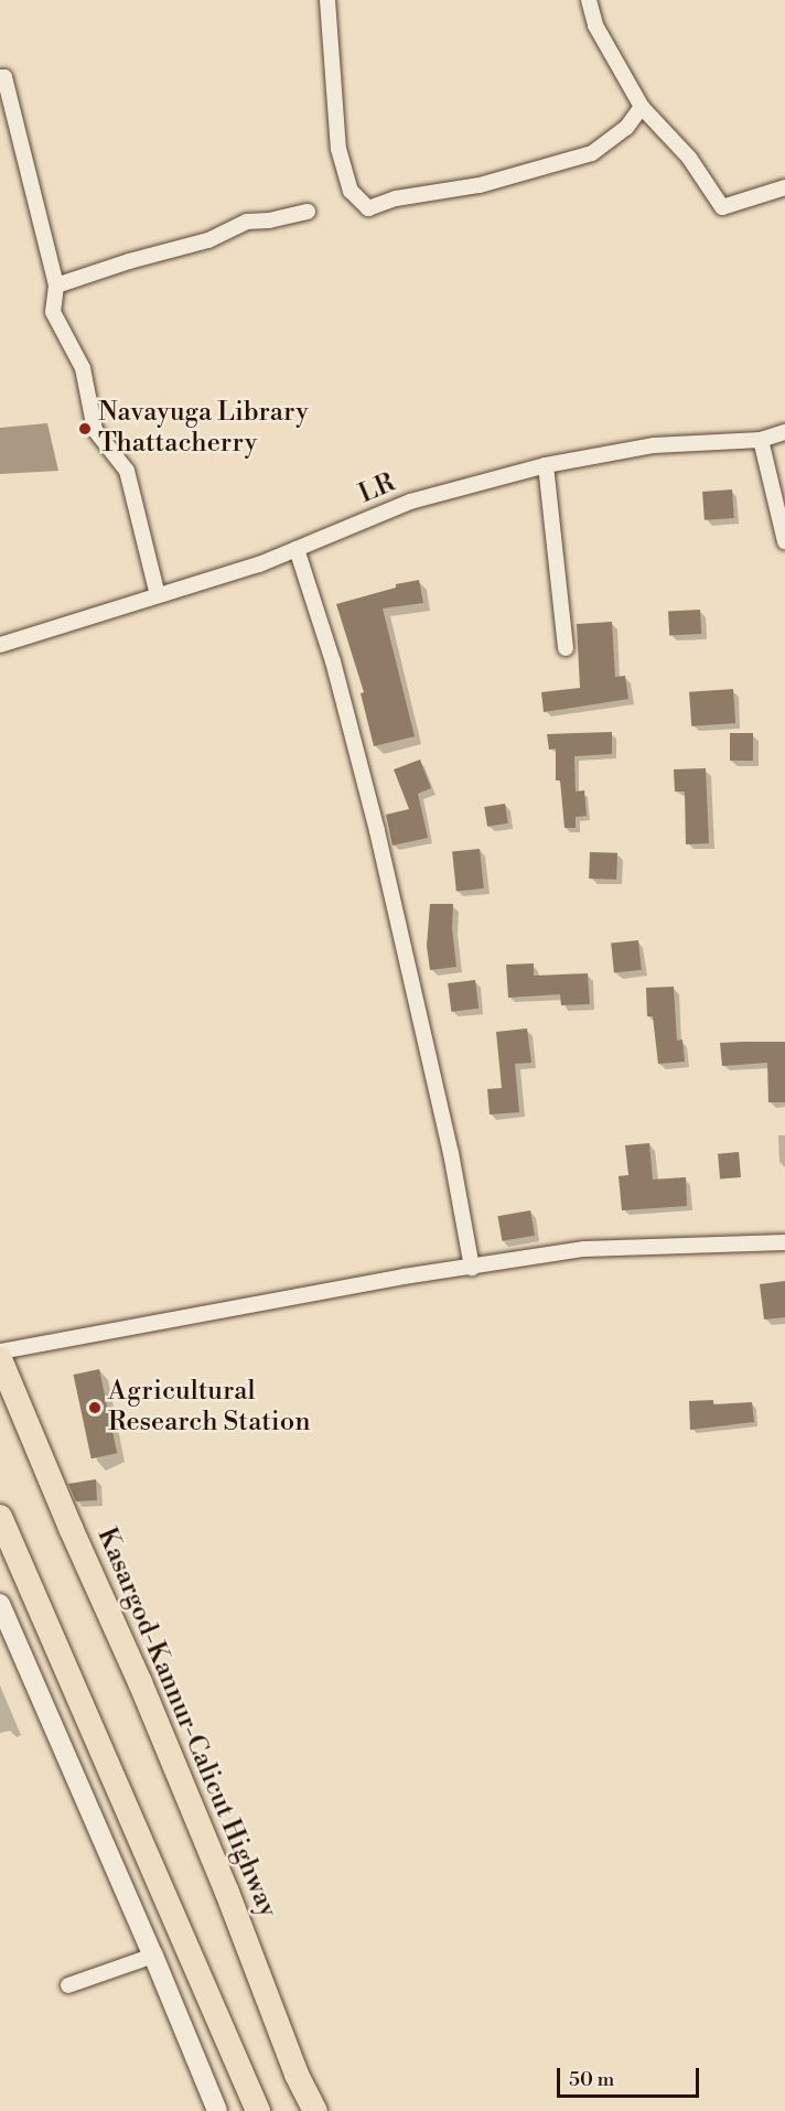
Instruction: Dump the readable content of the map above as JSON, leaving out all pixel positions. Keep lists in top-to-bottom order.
{
  "streets": {
    "highway": ["Kasargod-Kannur-Calicut Highway"],
    "street": ["LR"]
  },
  "places": ["Navayuga Library Thattacherry", "Agricultural Research Station"],
  "scale_bar": "50 m"
}
